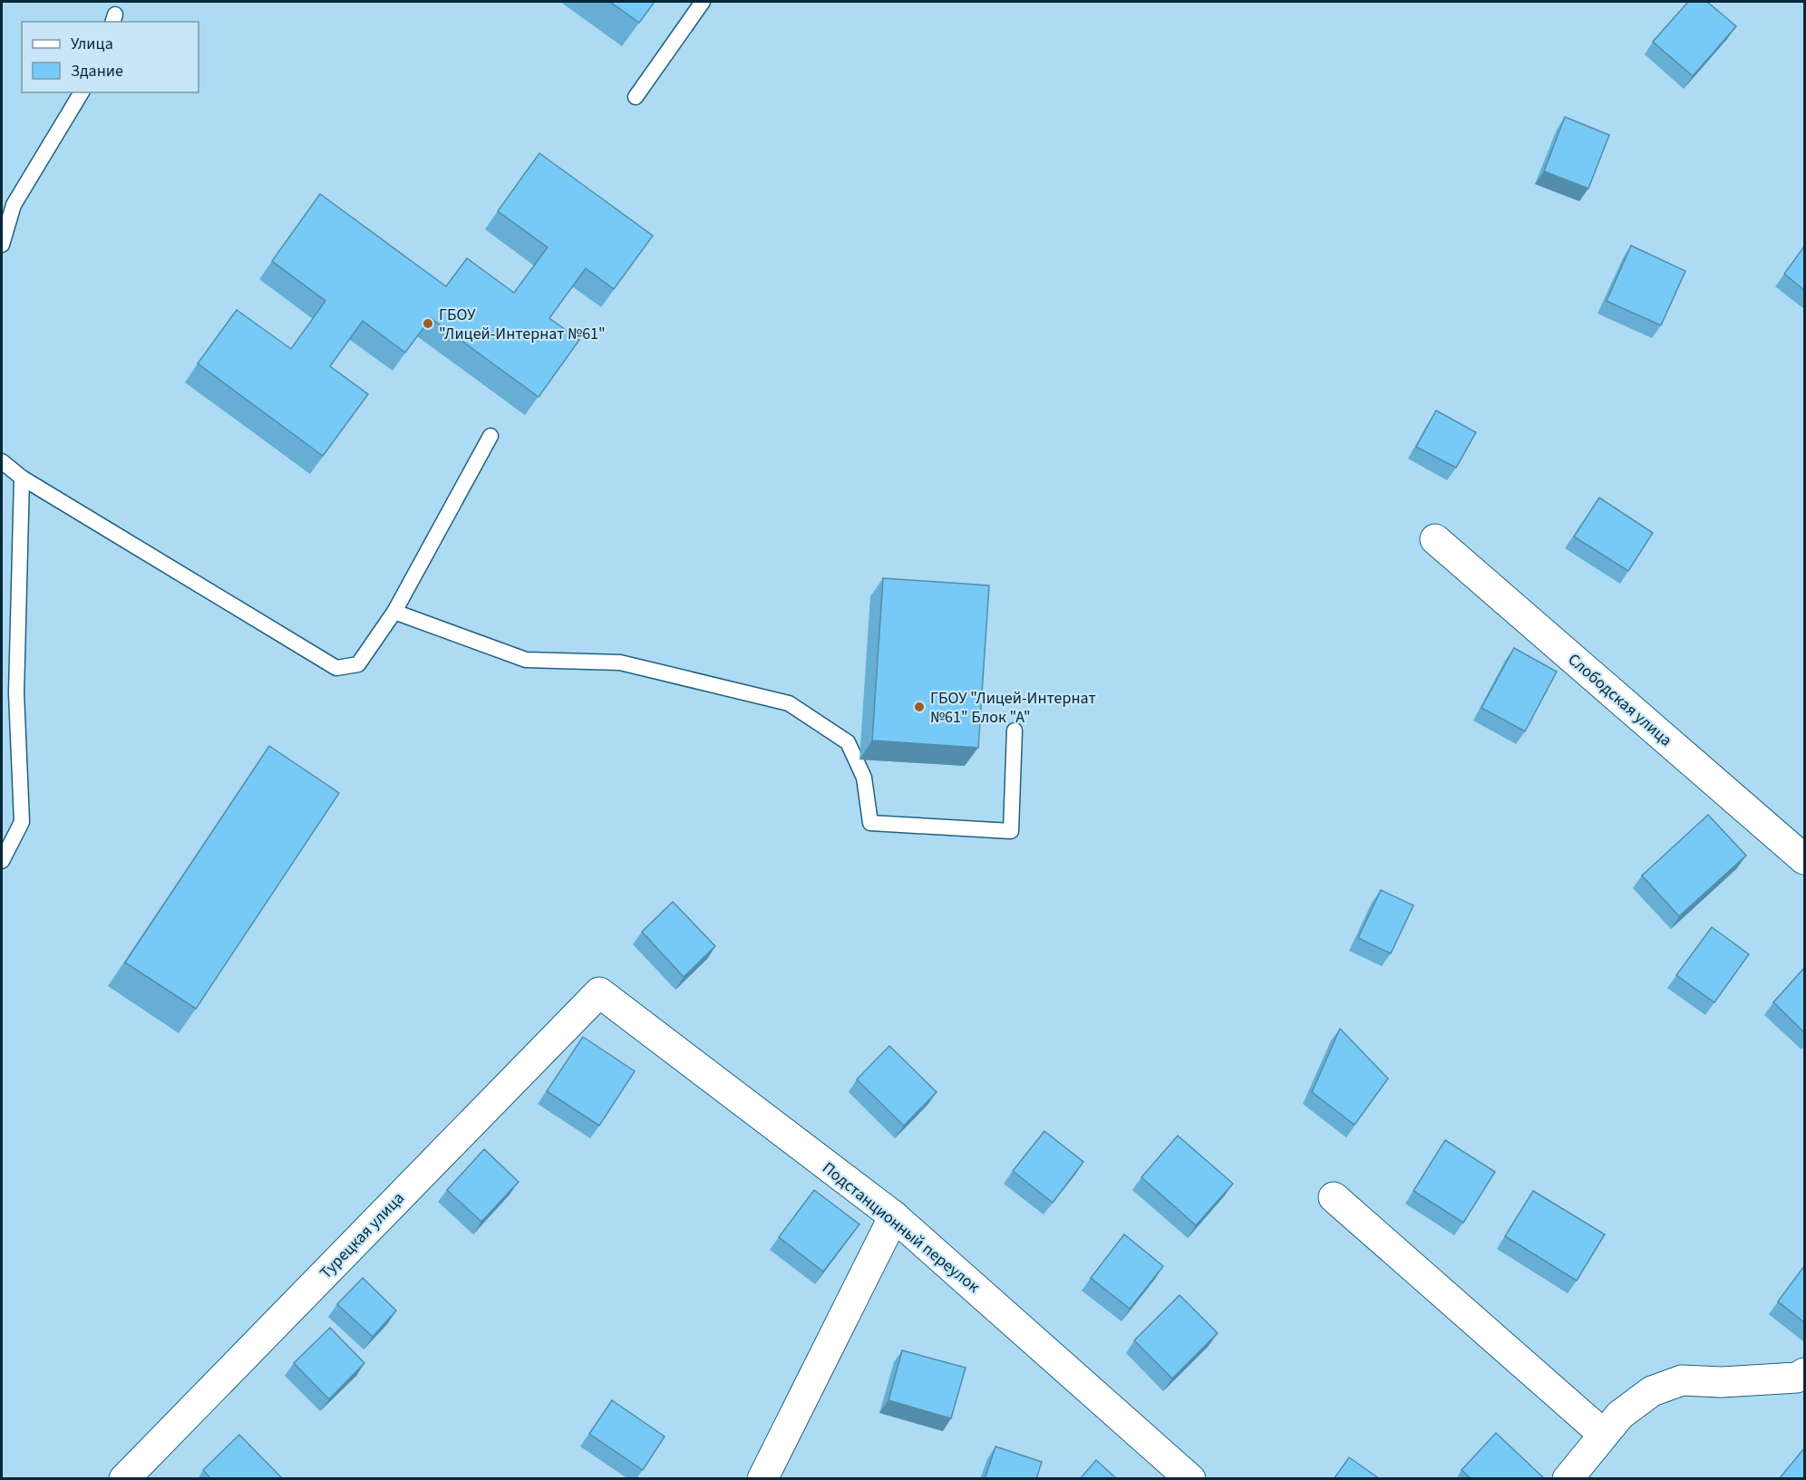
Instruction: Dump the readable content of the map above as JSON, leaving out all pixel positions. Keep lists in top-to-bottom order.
{
  "streets": {
    "street": ["Слободская улица", "Подстанционный переулок", "Турецкая улица"]
  },
  "crossings": [
    ["Подстанционный переулок", "Турецкая улица"]
  ],
  "places": ["ГБОУ \"Лицей-Интернат №61\"", "ГБОУ \"Лицей-Интернат №61\" Блок \"А\""],
  "legend": ["Улица", "Здание"]
}
